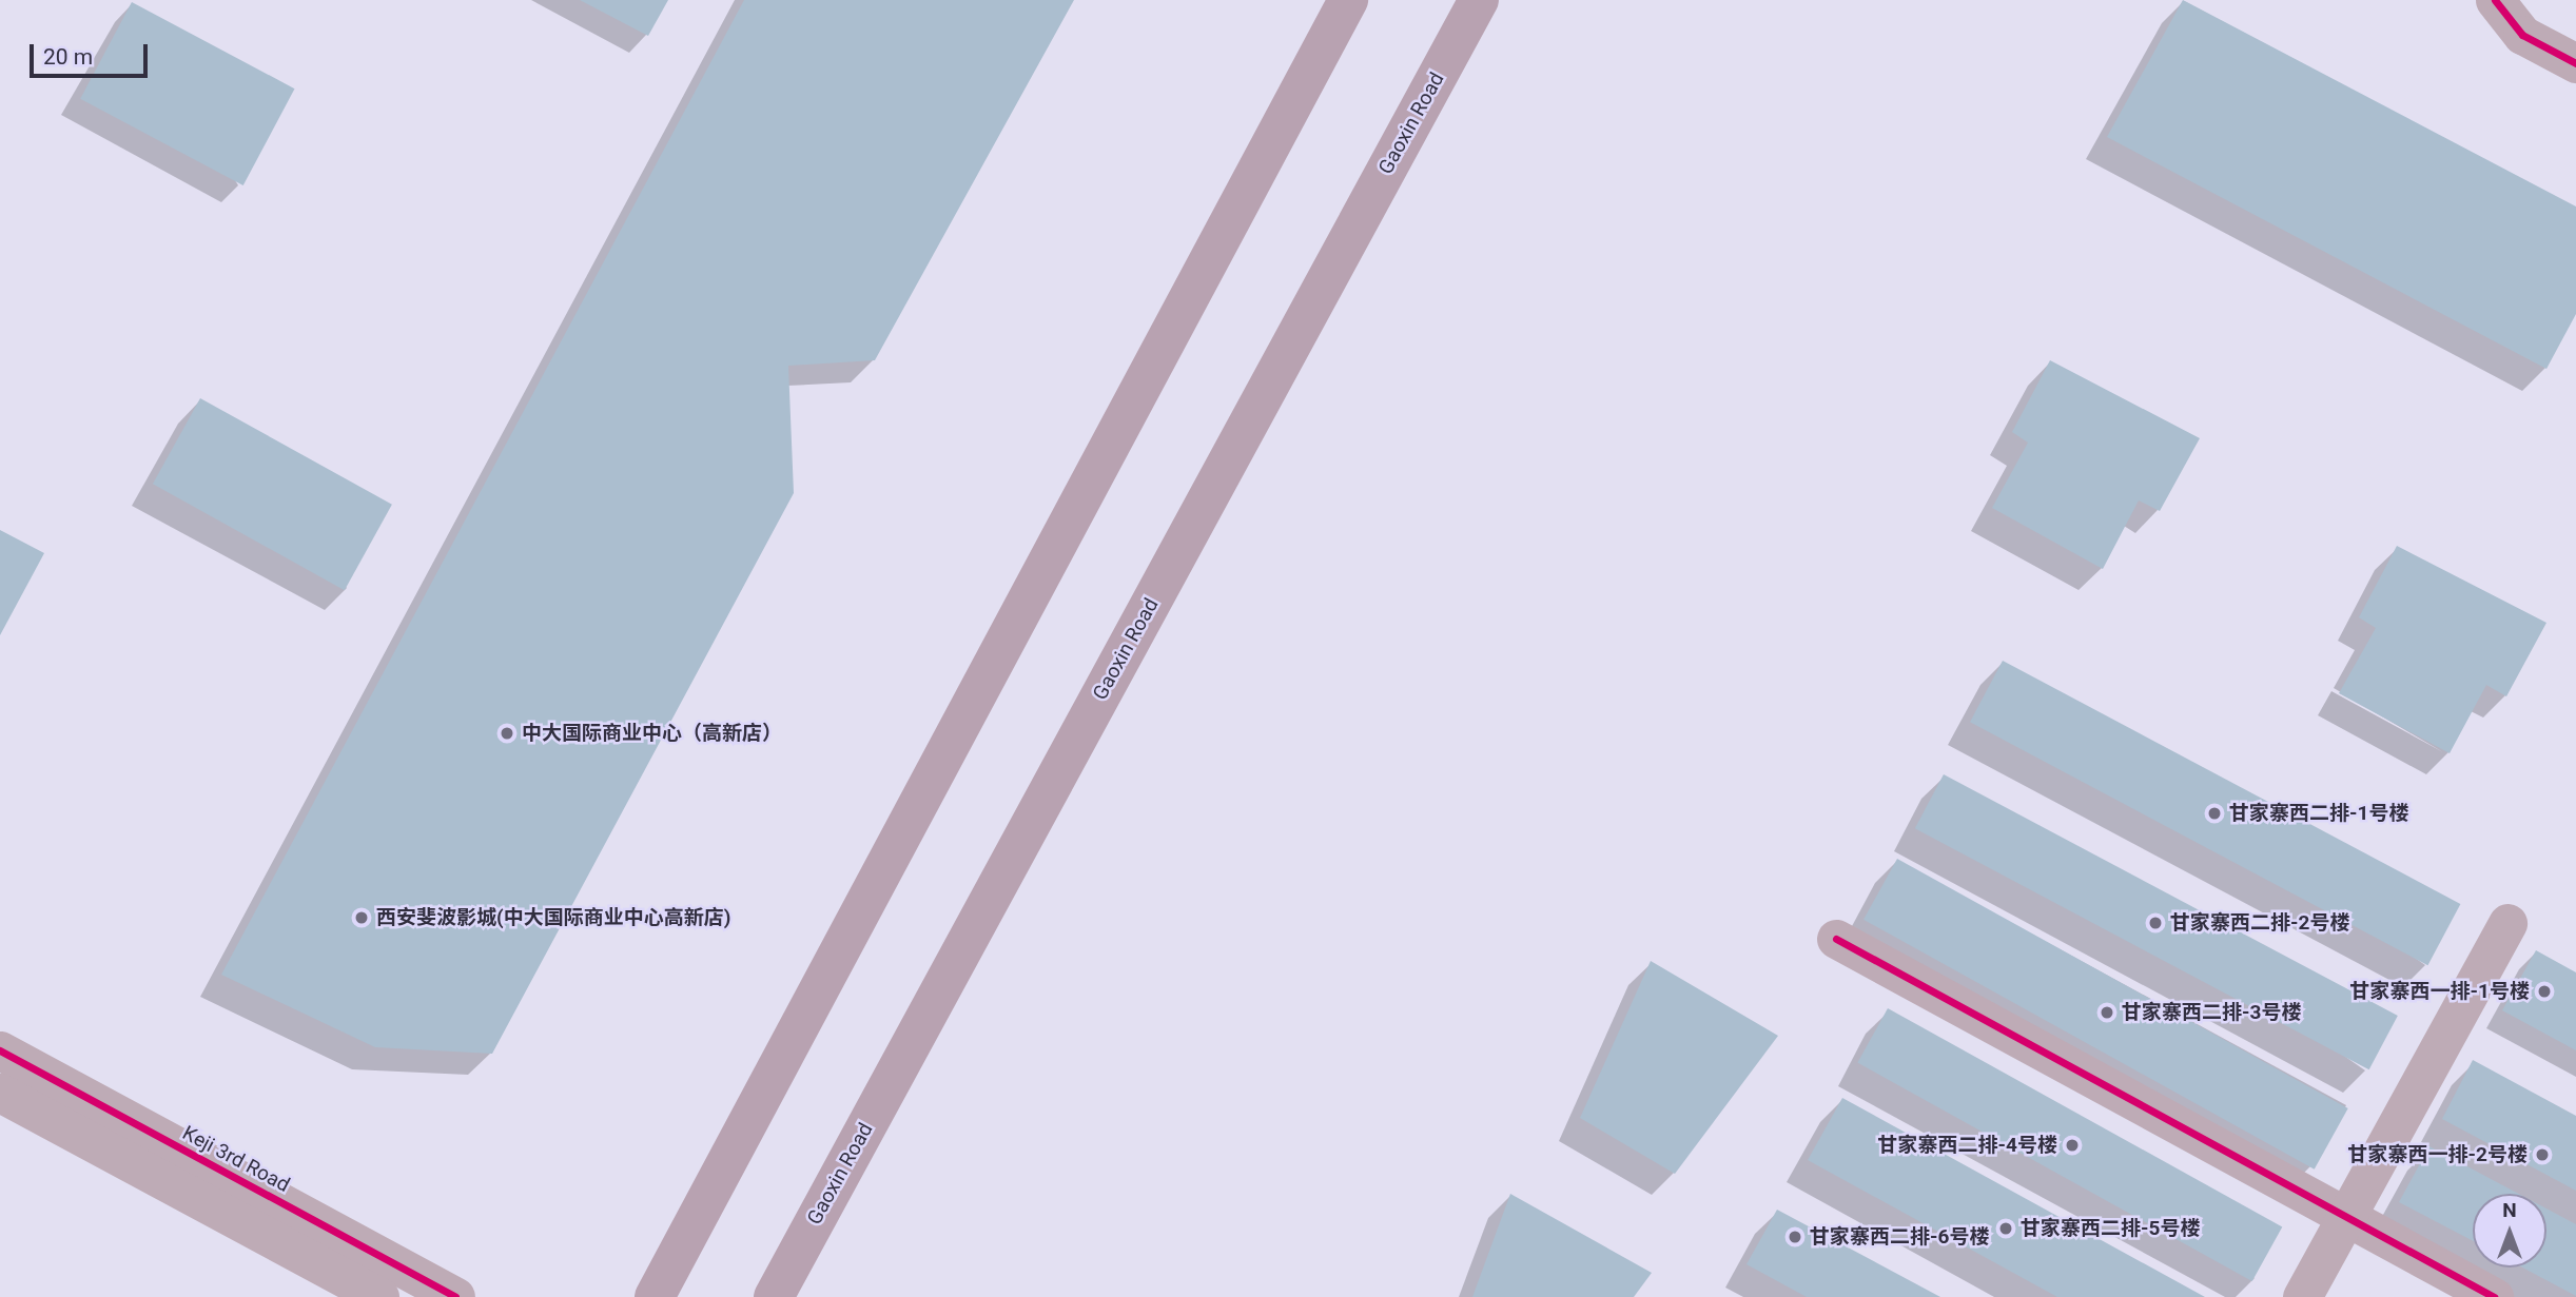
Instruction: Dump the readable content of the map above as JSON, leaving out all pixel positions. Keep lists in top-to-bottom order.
{
  "streets": {
    "main road": ["Gaoxin Road"],
    "street": ["Keji 3rd Road"]
  },
  "places": [
    "中大国际商业中心（高新店）",
    "甘家寨西二排-1号楼",
    "西安斐波影城(中大国际商业中心高新店)",
    "甘家寨西二排-2号楼",
    "甘家寨西一排-1号楼",
    "甘家寨西二排-3号楼",
    "甘家寨西二排-4号楼",
    "甘家寨西一排-2号楼",
    "甘家寨西二排-5号楼",
    "甘家寨西二排-6号楼"
  ],
  "scale_bar": "20 m",
  "north": "top"
}
